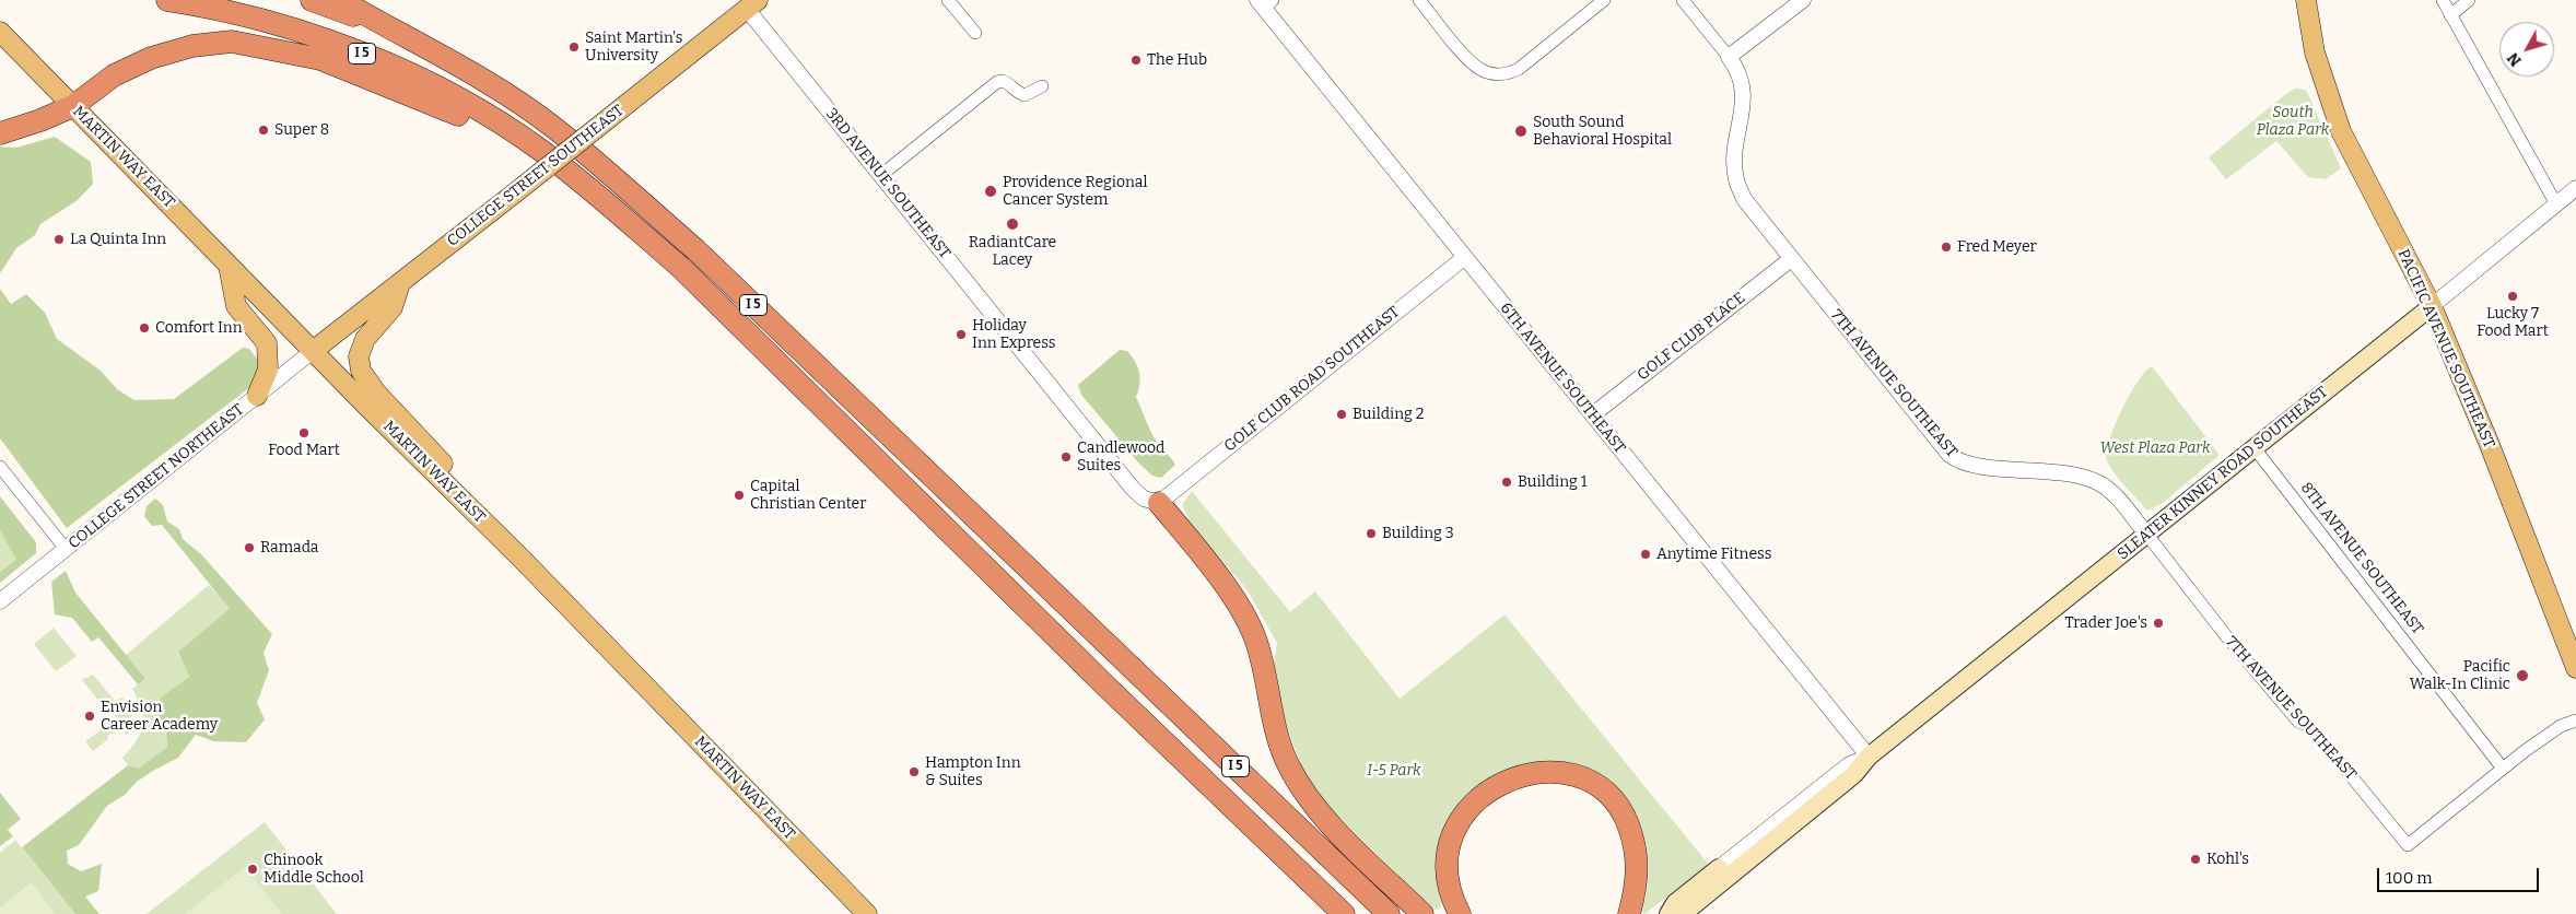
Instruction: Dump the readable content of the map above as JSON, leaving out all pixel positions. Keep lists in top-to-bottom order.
{
  "streets": {
    "highway": ["I 5"],
    "main road": [
      "MARTIN WAY EAST",
      "COLLEGE STREET SOUTHEAST",
      "PACIFIC AVENUE SOUTHEAST",
      "SLEATER KINNEY ROAD SOUTHEAST"
    ],
    "street": [
      "3RD AVENUE SOUTHEAST",
      "GOLF CLUB PLACE",
      "6TH AVENUE SOUTHEAST",
      "GOLF CLUB ROAD SOUTHEAST",
      "7TH AVENUE SOUTHEAST",
      "COLLEGE STREET NORTHEAST",
      "8TH AVENUE SOUTHEAST"
    ]
  },
  "crossings": [
    ["MARTIN WAY EAST", "COLLEGE STREET SOUTHEAST"],
    ["MARTIN WAY EAST", "COLLEGE STREET NORTHEAST"],
    ["COLLEGE STREET SOUTHEAST", "3RD AVENUE SOUTHEAST"],
    ["COLLEGE STREET SOUTHEAST", "COLLEGE STREET NORTHEAST"],
    ["3RD AVENUE SOUTHEAST", "GOLF CLUB ROAD SOUTHEAST"],
    ["GOLF CLUB PLACE", "6TH AVENUE SOUTHEAST"],
    ["GOLF CLUB PLACE", "7TH AVENUE SOUTHEAST"],
    ["PACIFIC AVENUE SOUTHEAST", "SLEATER KINNEY ROAD SOUTHEAST"],
    ["6TH AVENUE SOUTHEAST", "GOLF CLUB ROAD SOUTHEAST"],
    ["6TH AVENUE SOUTHEAST", "SLEATER KINNEY ROAD SOUTHEAST"],
    ["7TH AVENUE SOUTHEAST", "SLEATER KINNEY ROAD SOUTHEAST"],
    ["7TH AVENUE SOUTHEAST", "8TH AVENUE SOUTHEAST"],
    ["SLEATER KINNEY ROAD SOUTHEAST", "8TH AVENUE SOUTHEAST"]
  ],
  "parks": ["South Plaza Park", "West Plaza Park", "I-5 Park"],
  "places": [
    "Saint Martin's University",
    "The Hub",
    "Super 8",
    "South Sound Behavioral Hospital",
    "Providence Regional Cancer System",
    "RadiantCare Lacey",
    "La Quinta Inn",
    "Fred Meyer",
    "Lucky 7 Food Mart",
    "Comfort Inn",
    "Holiday Inn Express",
    "Building 2",
    "Food Mart",
    "Candlewood Suites",
    "Building 1",
    "Capital Christian Center",
    "Building 3",
    "Ramada",
    "Anytime Fitness",
    "Trader Joe's",
    "Pacific Walk-In Clinic",
    "Envision Career Academy",
    "Hampton Inn & Suites",
    "Kohl's",
    "Chinook Middle School"
  ],
  "scale_bar": "100 m",
  "north": "bottom left"
}
